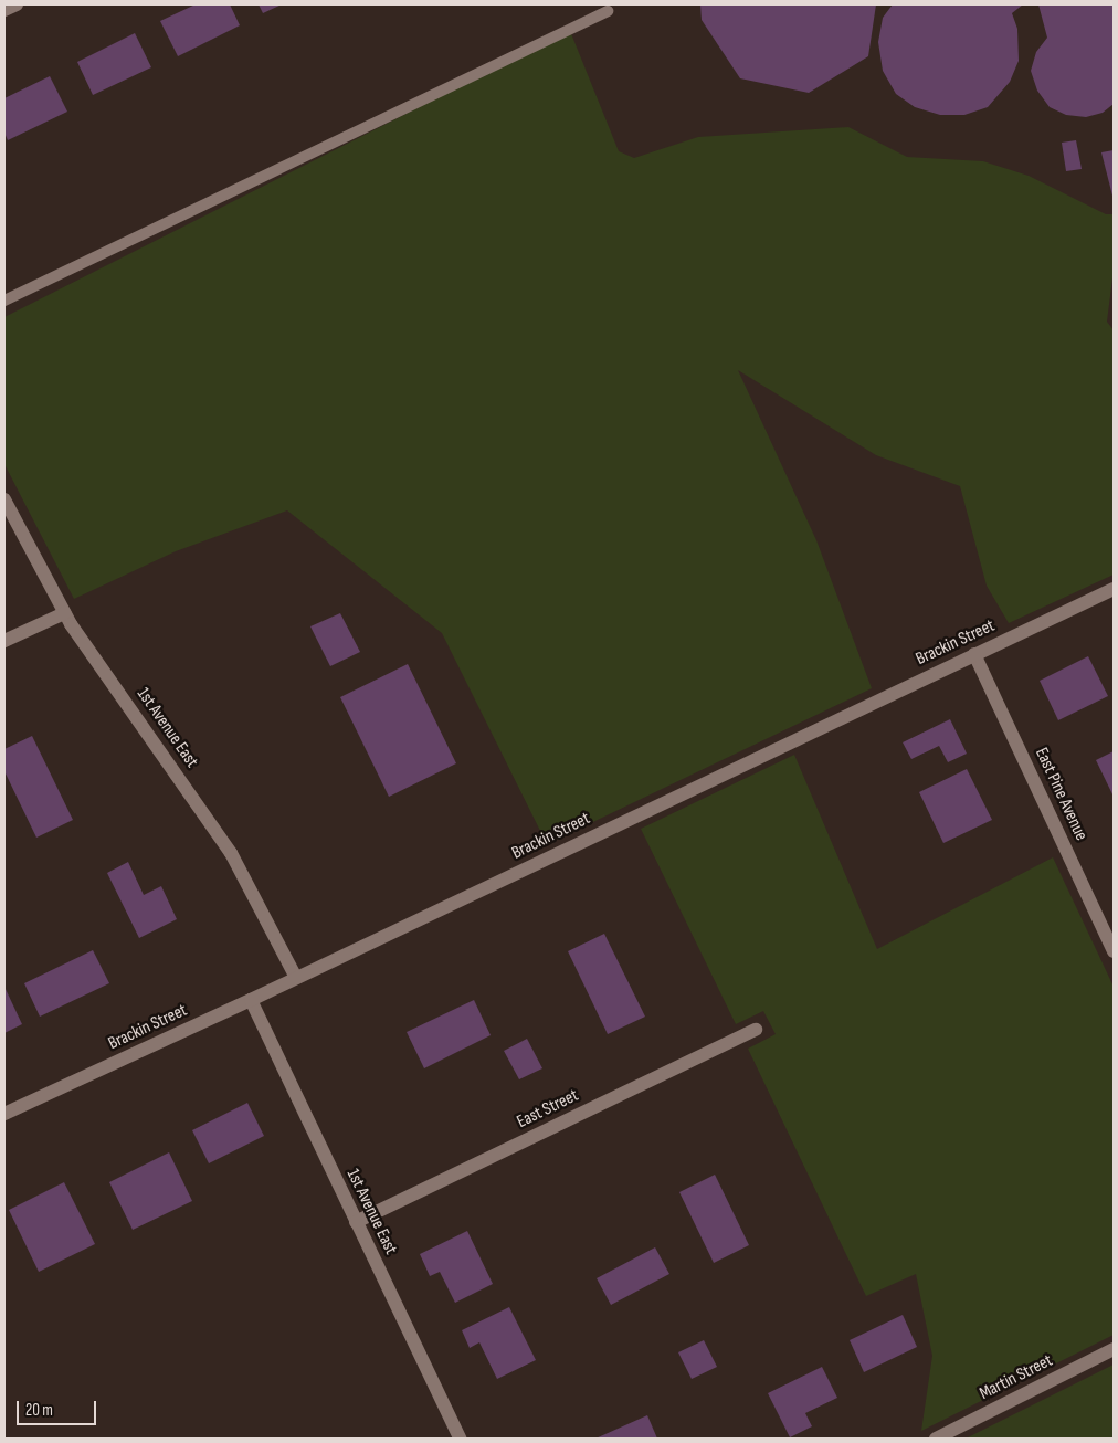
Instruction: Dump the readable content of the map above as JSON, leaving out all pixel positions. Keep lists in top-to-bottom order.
{
  "streets": {
    "street": [
      "Brackin Street",
      "1st Avenue East",
      "East Pine Avenue",
      "East Street",
      "Martin Street"
    ]
  },
  "crossings": [
    ["Brackin Street", "1st Avenue East"],
    ["Brackin Street", "East Pine Avenue"],
    ["1st Avenue East", "East Street"]
  ],
  "scale_bar": "20 m"
}
